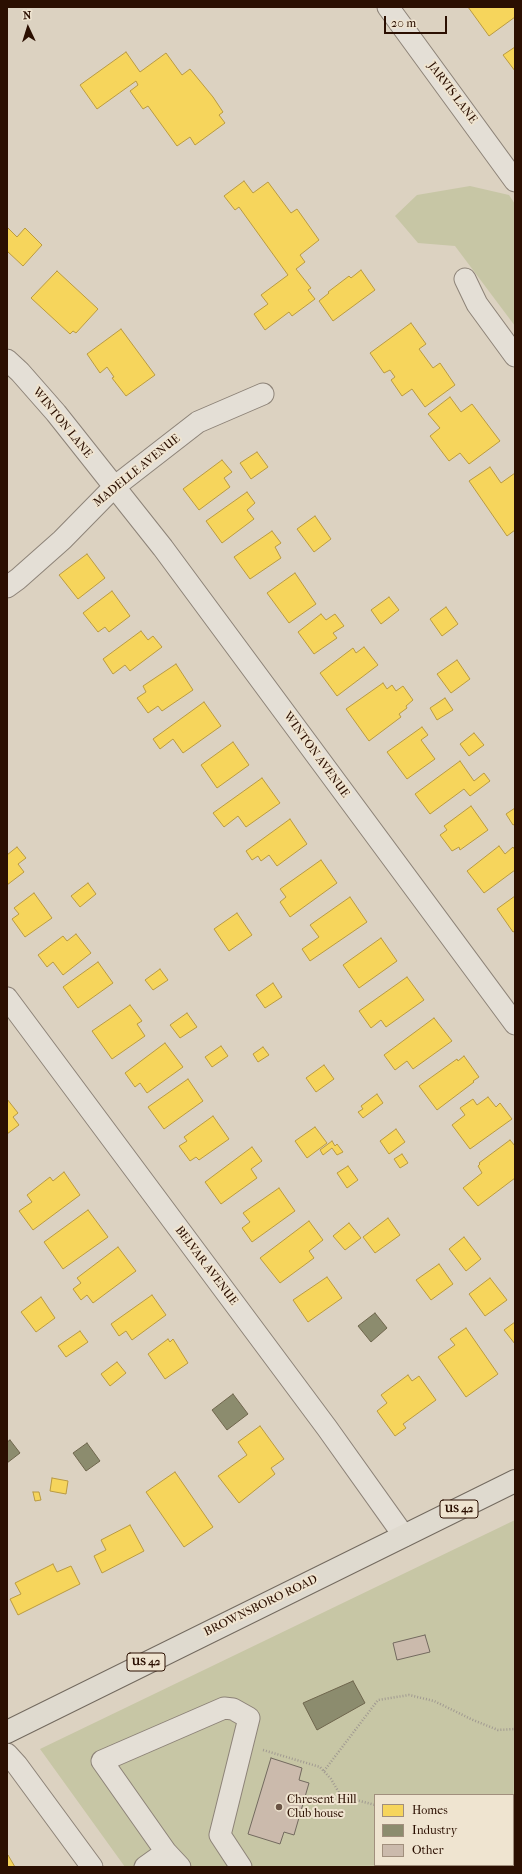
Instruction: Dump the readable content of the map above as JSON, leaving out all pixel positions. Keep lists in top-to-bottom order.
{
  "streets": {
    "main road": ["US 42", "BROWNSBORO ROAD"],
    "street": [
      "JARVIS LANE",
      "WINTON LANE",
      "MADELLE AVENUE",
      "WINTON AVENUE",
      "BELVAR AVENUE"
    ]
  },
  "crossings": [
    ["WINTON LANE", "MADELLE AVENUE"],
    ["WINTON LANE", "WINTON AVENUE"],
    ["MADELLE AVENUE", "WINTON AVENUE"],
    ["BELVAR AVENUE", "BROWNSBORO ROAD"]
  ],
  "places": ["Chresent Hill Club house"],
  "legend": ["Homes", "Industry", "Other"],
  "scale_bar": "20 m",
  "north": "top"
}
